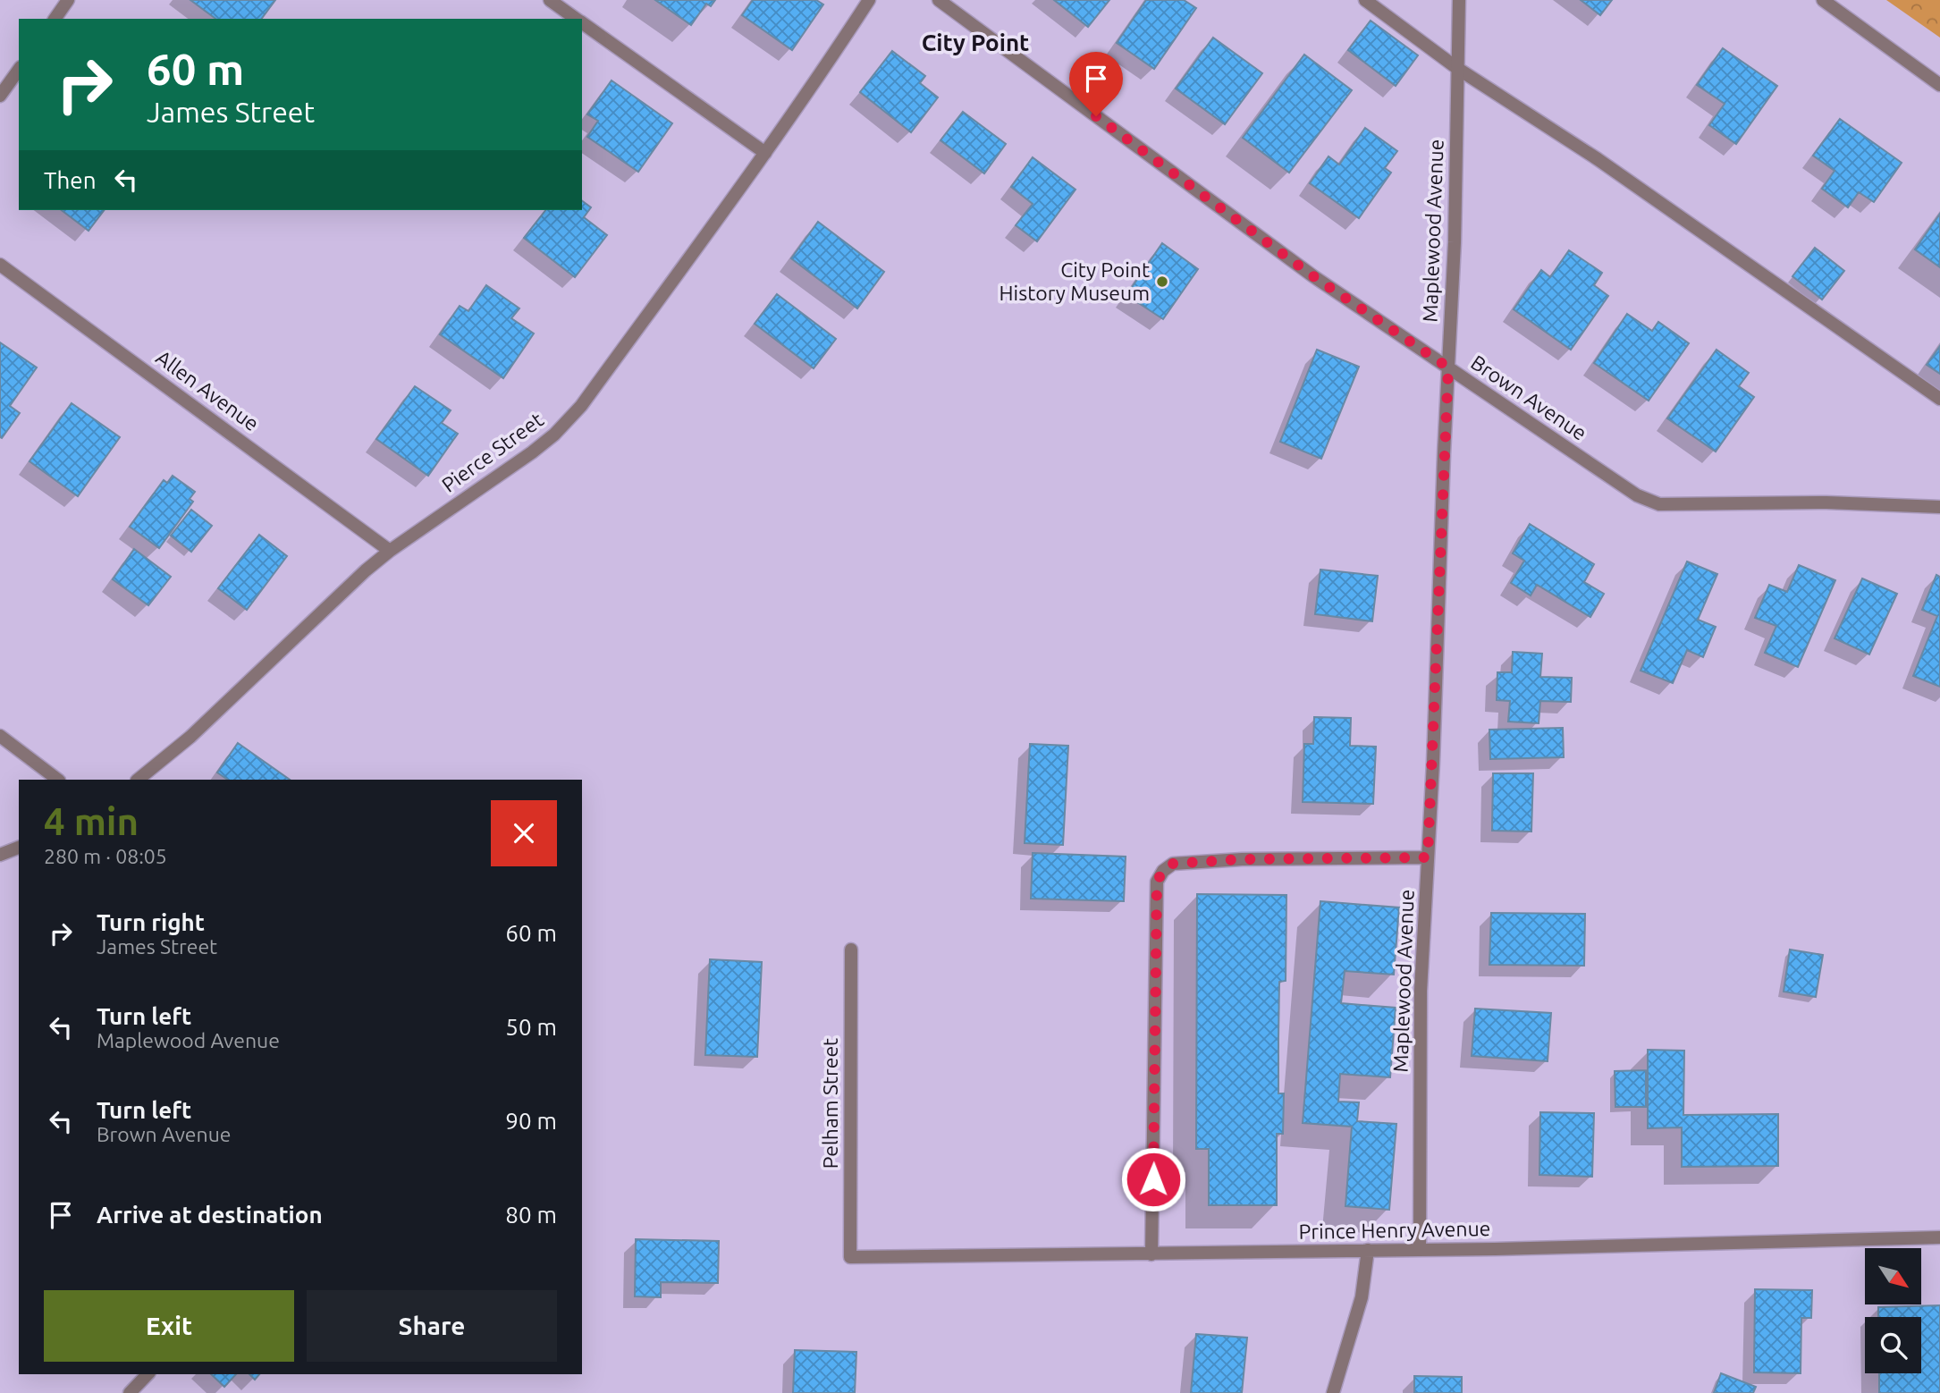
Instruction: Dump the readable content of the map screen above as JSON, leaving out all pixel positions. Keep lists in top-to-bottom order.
{
  "streets": {
    "street": [
      "Maplewood Avenue",
      "Allen Avenue",
      "Brown Avenue",
      "Pierce Street",
      "Pelham Street",
      "Prince Henry Avenue"
    ]
  },
  "crossings": [
    ["Maplewood Avenue", "Brown Avenue"],
    ["Maplewood Avenue", "Prince Henry Avenue"],
    ["Allen Avenue", "Pierce Street"],
    ["Pelham Street", "Prince Henry Avenue"]
  ],
  "districts": ["City Point"],
  "places": ["City Point History Museum"],
  "north": "bottom right",
  "page": {
    "turn": ["60 m", "James Street"],
    "then": "Then",
    "heading": ["4 min", "280 m · 08:05"],
    "list": [
      {
        "name": "Turn right",
        "note": "James Street",
        "value": "60 m"
      },
      {
        "name": "Turn left",
        "note": "Maplewood Avenue",
        "value": "50 m"
      },
      {
        "name": "Turn left",
        "note": "Brown Avenue",
        "value": "90 m"
      },
      {
        "name": "Arrive at destination",
        "value": "80 m"
      }
    ],
    "buttons": ["Exit", "Share"]
  }
}
